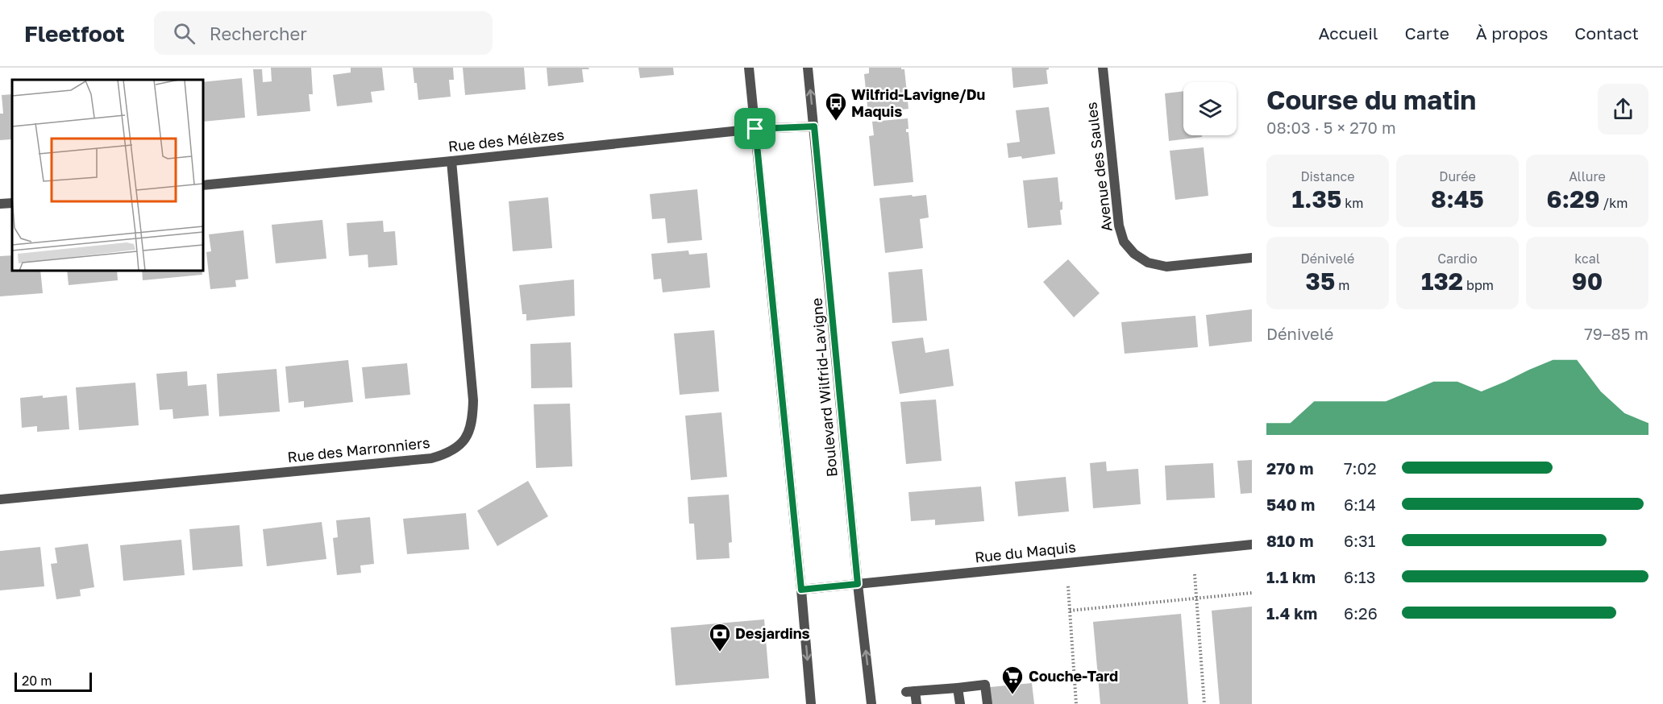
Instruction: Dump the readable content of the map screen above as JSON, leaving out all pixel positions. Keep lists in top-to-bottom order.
{
  "streets": {
    "street": [
      "Rue des Mélèzes",
      "Avenue des Saules",
      "Boulevard Wilfrid-Lavigne",
      "Rue des Marronniers",
      "Rue du Maquis"
    ]
  },
  "crossings": [
    ["Rue des Mélèzes", "Boulevard Wilfrid-Lavigne"],
    ["Rue des Mélèzes", "Rue des Marronniers"],
    ["Boulevard Wilfrid-Lavigne", "Rue du Maquis"]
  ],
  "places": {
    "bus stop": ["Wilfrid-Lavigne/Du Maquis"],
    "bank": ["Desjardins"],
    "supermarket": ["Couche-Tard"]
  },
  "scale_bar": "20 m",
  "page": {
    "header": "Fleetfoot",
    "search": "Rechercher",
    "nav": [
      "Accueil",
      "Carte",
      "À propos",
      "Contact"
    ],
    "heading": ["Course du matin", "08:03 · 5 × 270 m"],
    "stats": [
      ["Distance", "1.35 km"],
      ["Durée", "8:45"],
      ["Allure", "6:29 /km"],
      ["Dénivelé", "35 m"],
      ["Cardio", "132 bpm"],
      ["kcal", "90"]
    ],
    "chart": ["Dénivelé", "79–85 m"],
    "list": [
      {
        "name": "270 m",
        "note": "7:02"
      },
      {
        "name": "540 m",
        "note": "6:14"
      },
      {
        "name": "810 m",
        "note": "6:31"
      },
      {
        "name": "1.1 km",
        "note": "6:13"
      },
      {
        "name": "1.4 km",
        "note": "6:26"
      }
    ],
    "scale": "20 m"
  }
}
